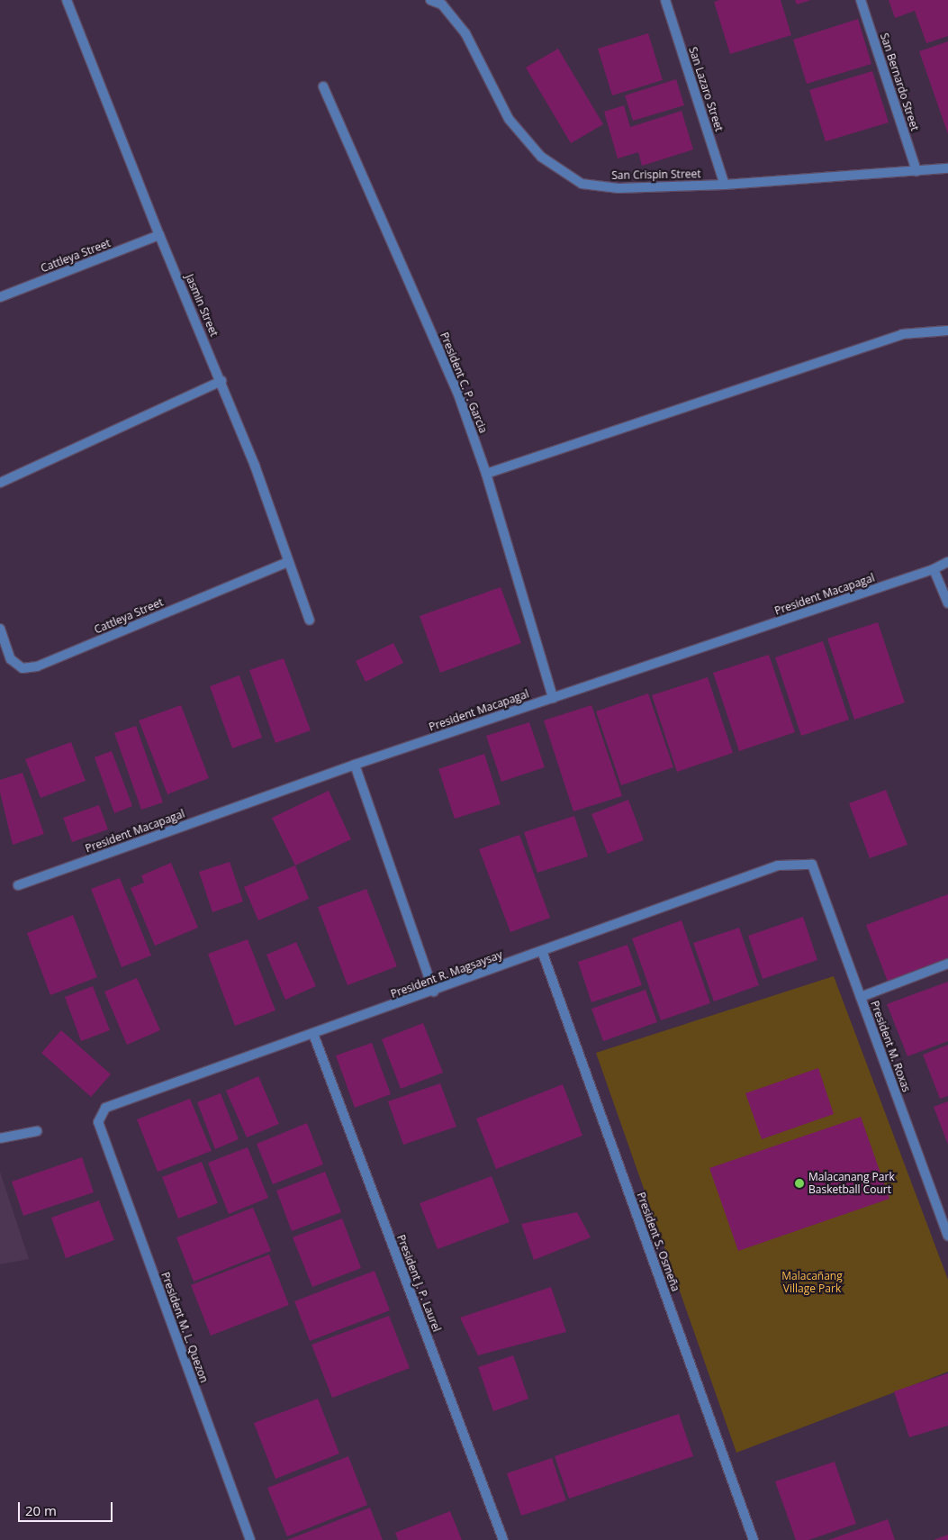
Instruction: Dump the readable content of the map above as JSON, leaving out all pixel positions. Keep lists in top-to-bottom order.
{
  "streets": {
    "street": [
      "San Bernardo Street",
      "San Lazaro Street",
      "San Crispin Street",
      "Cattleya Street",
      "Jasmin Street",
      "President C. P. Garcia",
      "President Macapagal",
      "President R. Magsaysay",
      "President M. Roxas",
      "President S. Osmeña",
      "President J. P. Laurel",
      "President M. L. Quezon"
    ]
  },
  "crossings": [
    ["San Bernardo Street", "San Crispin Street"],
    ["San Lazaro Street", "San Crispin Street"],
    ["Cattleya Street", "Jasmin Street"],
    ["President C. P. Garcia", "President Macapagal"],
    ["President R. Magsaysay", "President M. Roxas"],
    ["President R. Magsaysay", "President S. Osmeña"],
    ["President R. Magsaysay", "President J. P. Laurel"],
    ["President R. Magsaysay", "President M. L. Quezon"]
  ],
  "parks": ["Malacañang Village Park"],
  "places": ["Malacanang Park Basketball Court"],
  "scale_bar": "20 m"
}
